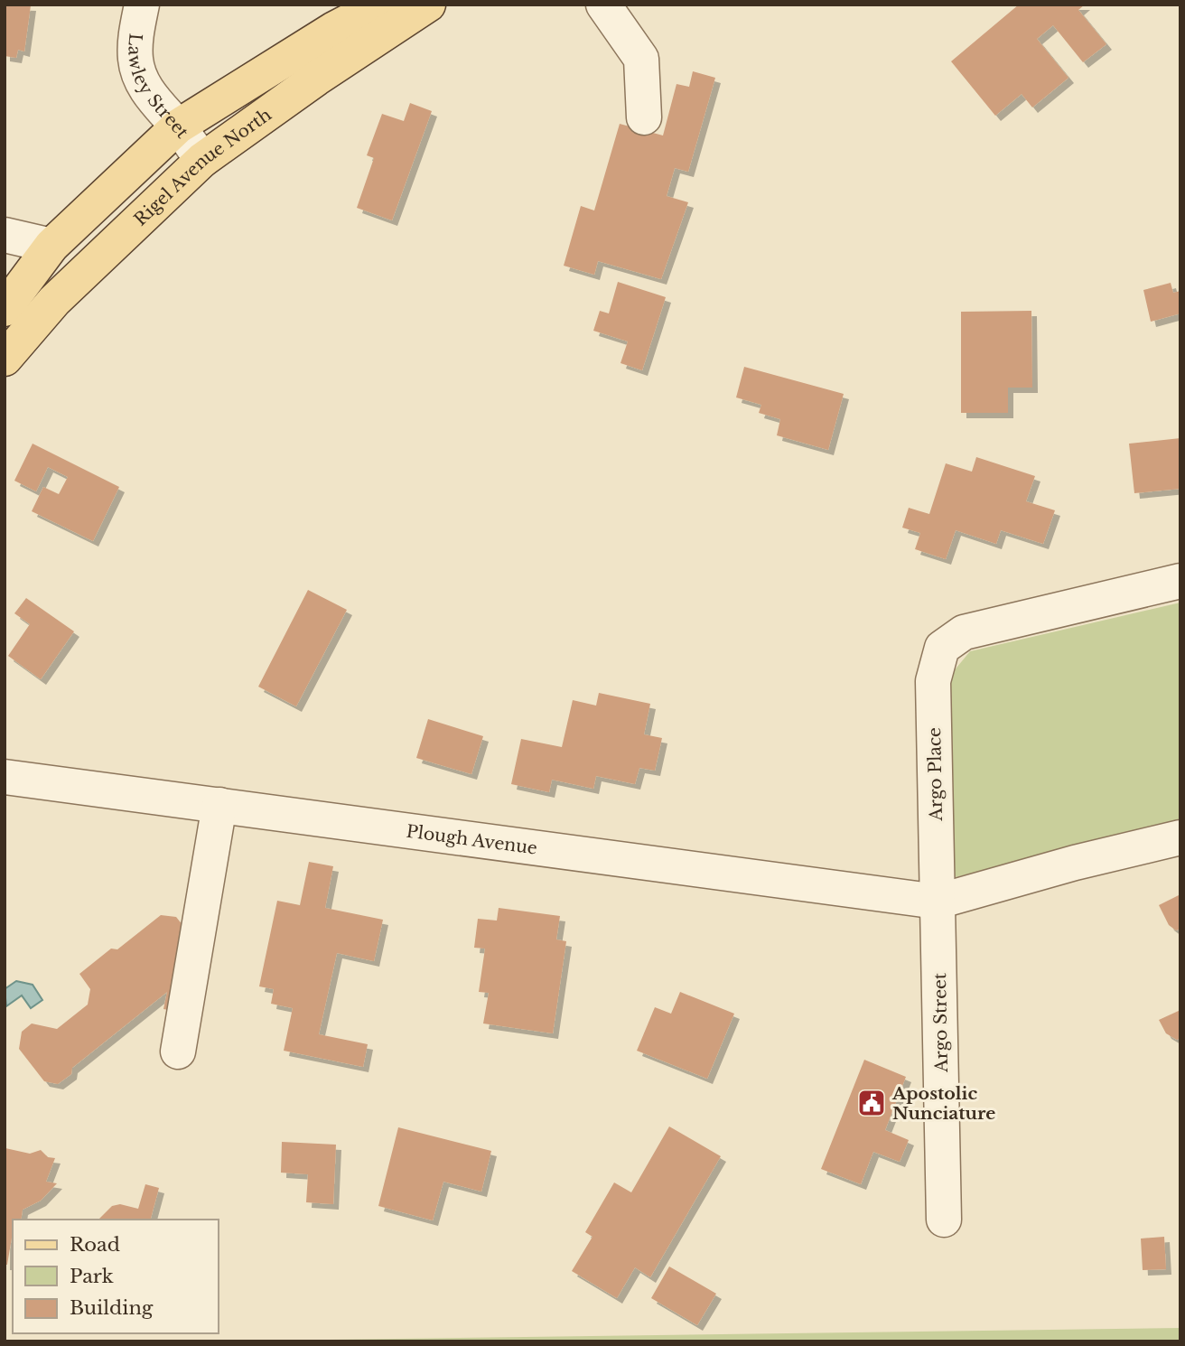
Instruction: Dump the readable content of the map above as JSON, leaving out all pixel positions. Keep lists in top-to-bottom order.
{
  "streets": {
    "main road": ["Rigel Avenue North"],
    "street": [
      "Lawley Street",
      "Argo Place",
      "Plough Avenue",
      "Argo Street"
    ]
  },
  "crossings": [
    ["Lawley Street", "Rigel Avenue North"],
    ["Argo Place", "Plough Avenue"],
    ["Argo Place", "Argo Street"],
    ["Plough Avenue", "Argo Street"]
  ],
  "places": {
    "public building": ["Apostolic Nunciature"]
  },
  "legend": ["Road", "Park", "Building"]
}
